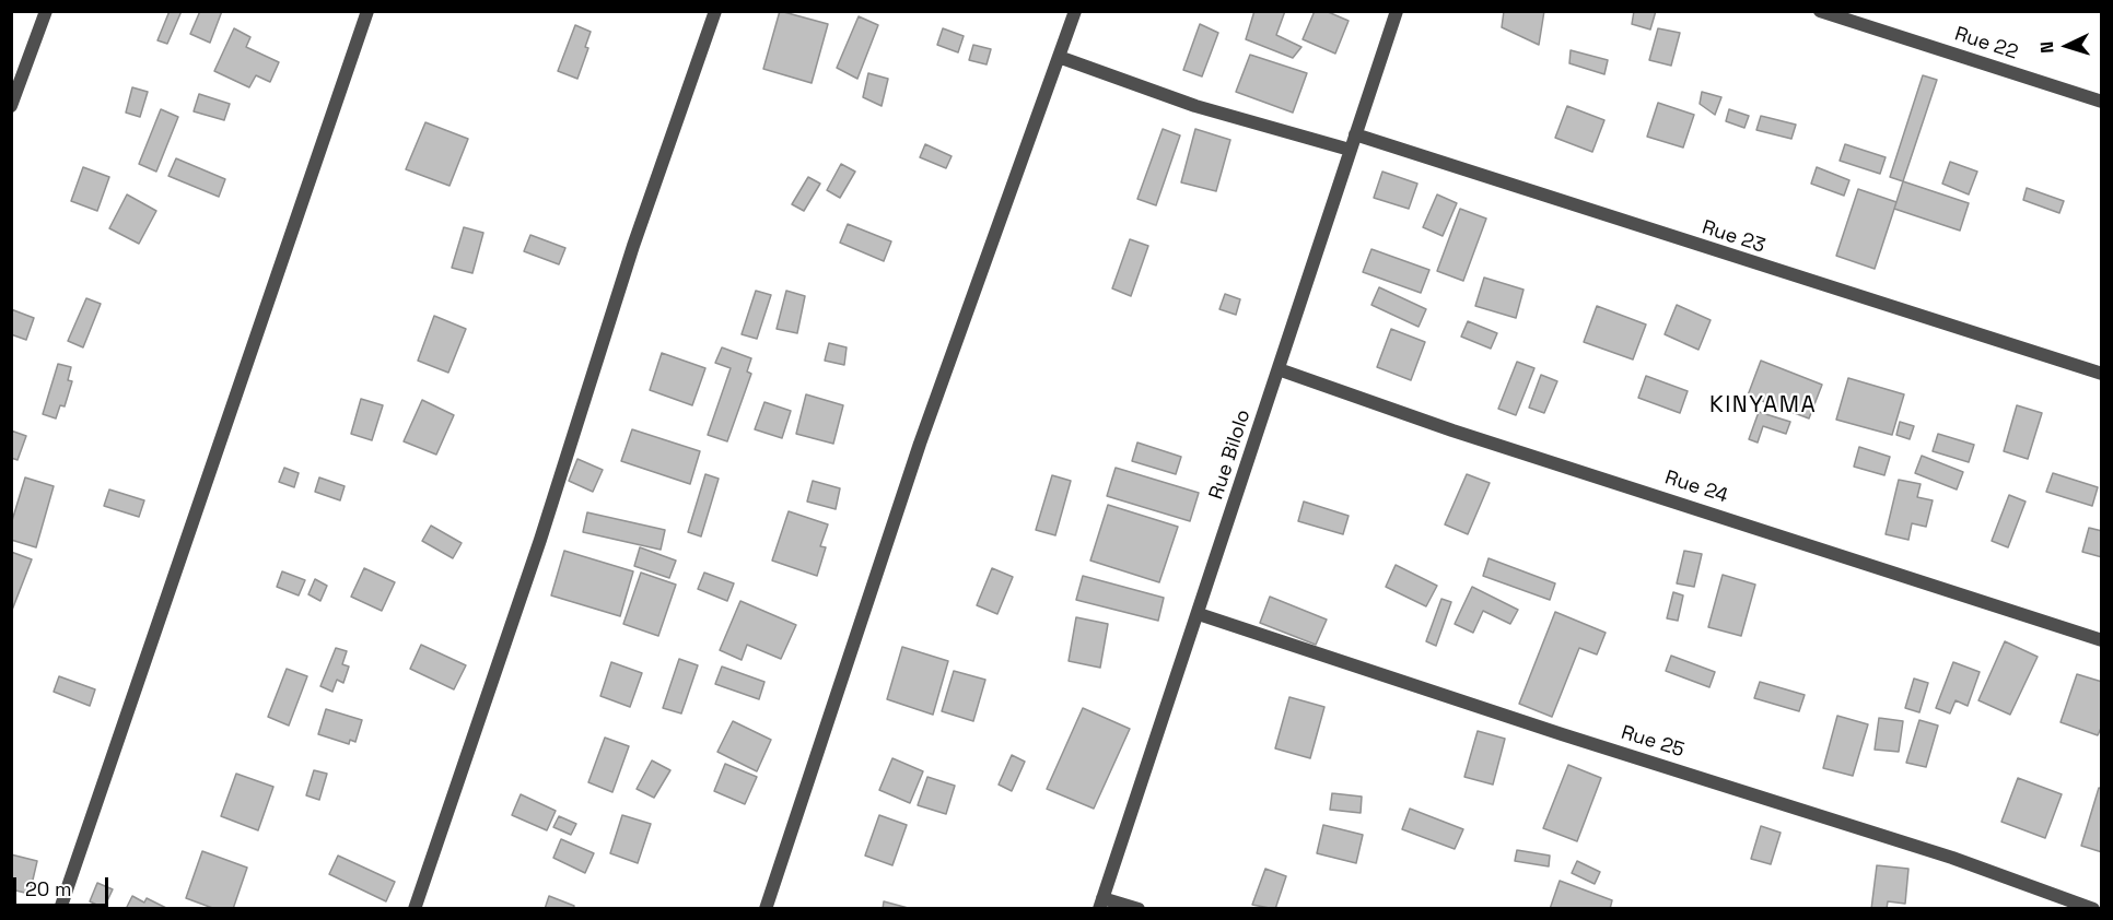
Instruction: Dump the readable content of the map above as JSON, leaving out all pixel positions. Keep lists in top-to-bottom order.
{
  "streets": {
    "street": [
      "Rue 22",
      "Rue 23",
      "Rue Bilolo",
      "Rue 24",
      "Rue 25"
    ]
  },
  "crossings": [
    ["Rue 23", "Rue Bilolo"],
    ["Rue Bilolo", "Rue 24"],
    ["Rue Bilolo", "Rue 25"]
  ],
  "districts": ["KINYAMA"],
  "scale_bar": "20 m",
  "north": "left"
}
